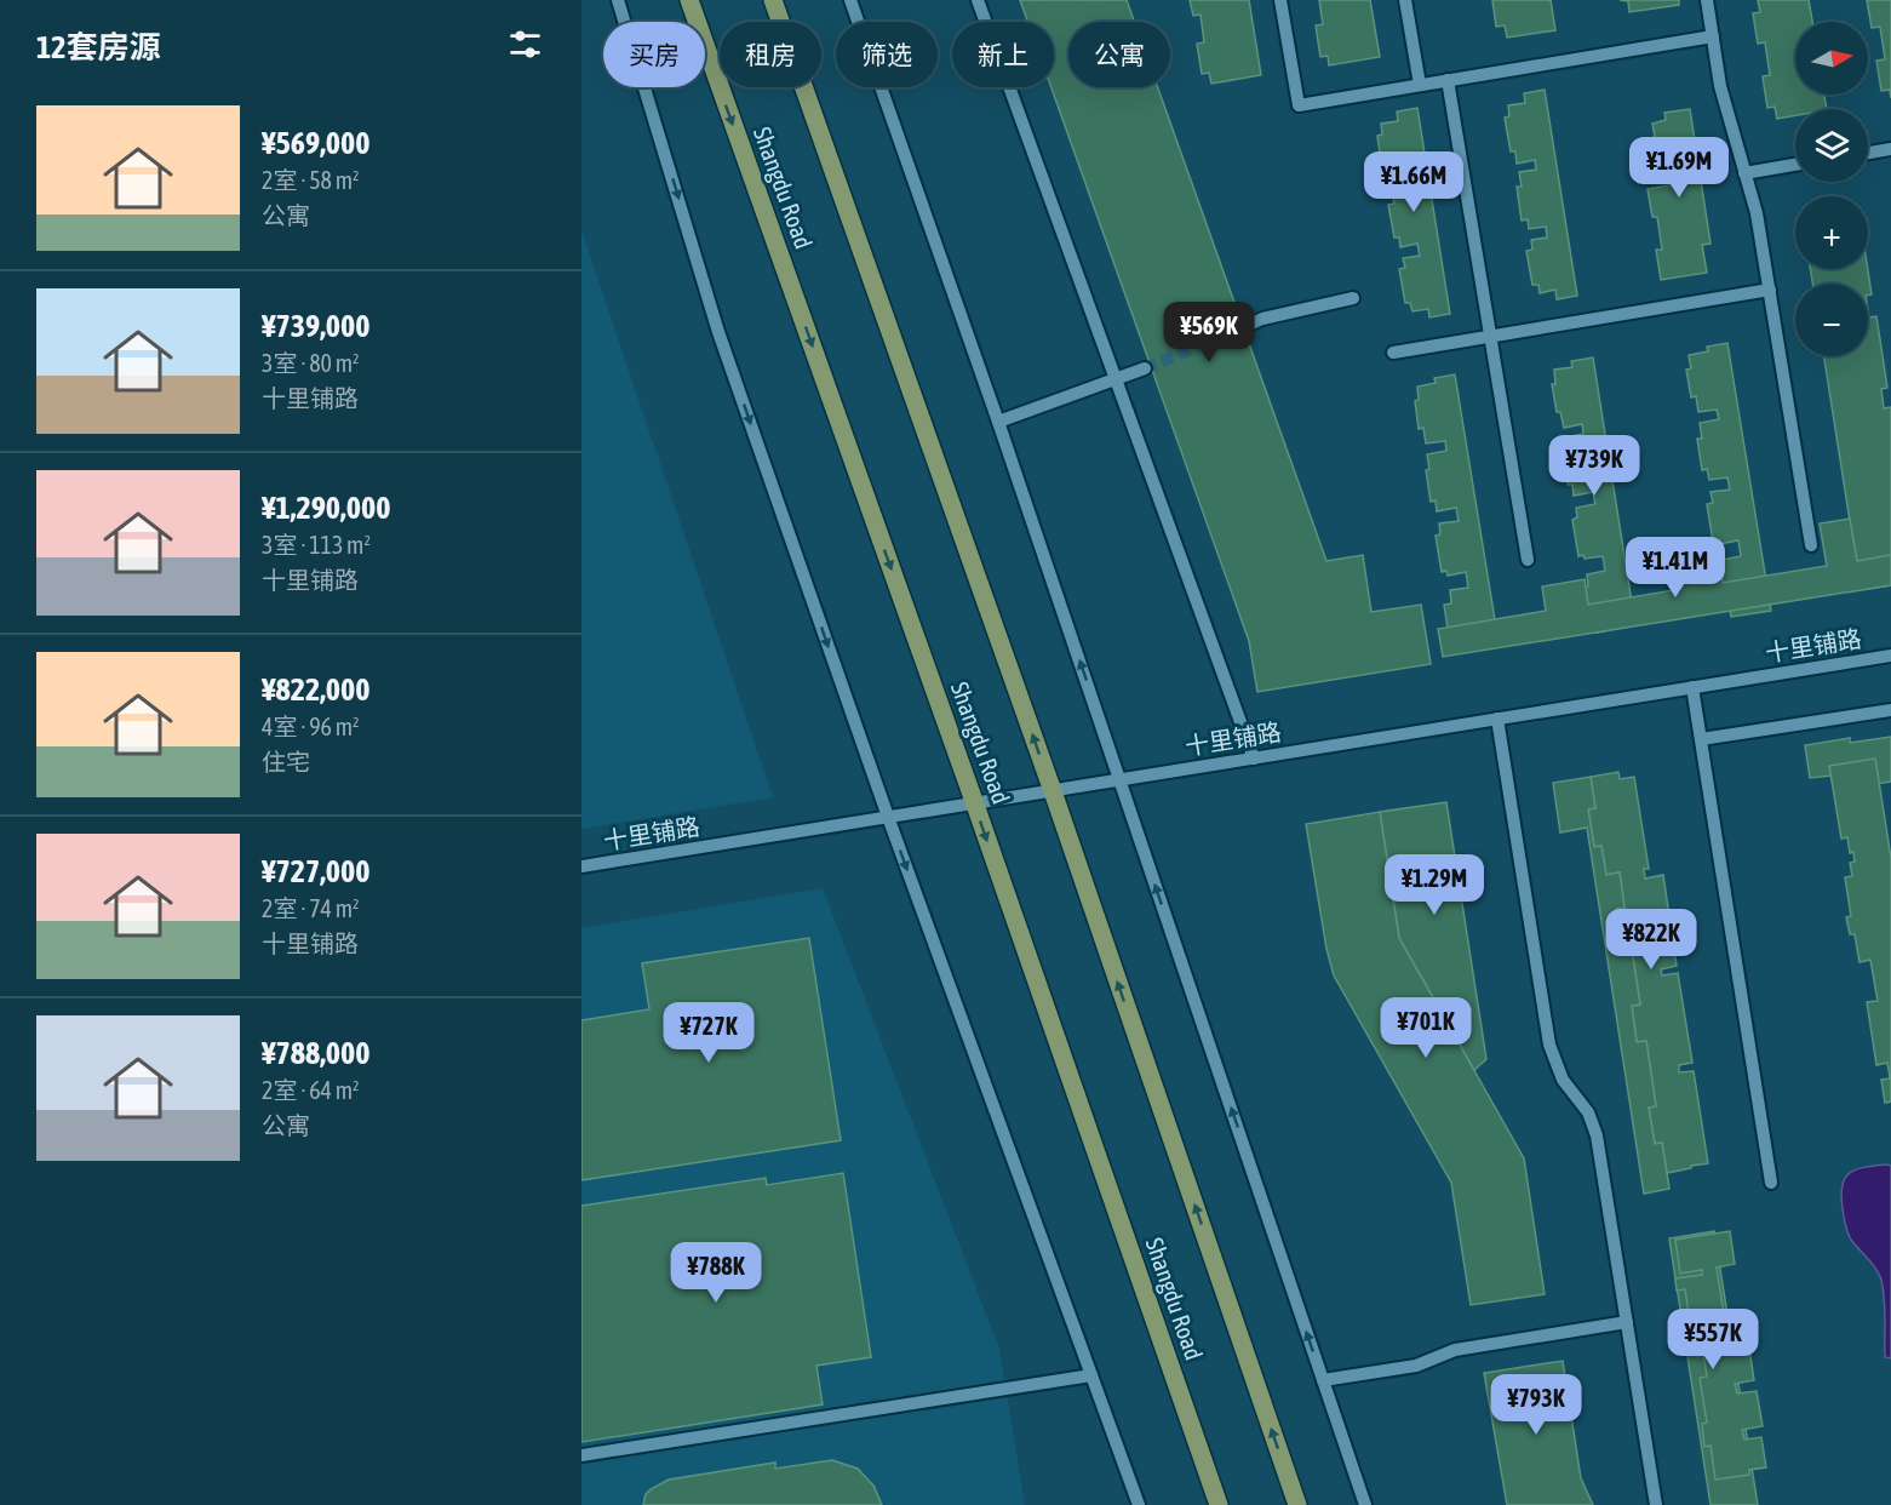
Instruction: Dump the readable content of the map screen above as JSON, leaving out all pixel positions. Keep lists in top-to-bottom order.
{
  "streets": {
    "main road": ["Shangdu Road"],
    "street": ["十里铺路"]
  },
  "crossings": [
    ["Shangdu Road", "十里铺路"]
  ],
  "north": "right",
  "page": {
    "heading": "12套房源",
    "map_buttons": ["+", "−"],
    "chip": [
      "买房",
      "租房",
      "筛选",
      "新上",
      "公寓"
    ],
    "list": [
      {
        "name": "¥569,000",
        "note": "2室 · 58 m² · 公寓"
      },
      {
        "name": "¥739,000",
        "note": "3室 · 80 m² · 十里铺路"
      },
      {
        "name": "¥1,290,000",
        "note": "3室 · 113 m² · 十里铺路"
      },
      {
        "name": "¥822,000",
        "note": "4室 · 96 m² · 住宅"
      },
      {
        "name": "¥727,000",
        "note": "2室 · 74 m² · 十里铺路"
      },
      {
        "name": "¥788,000",
        "note": "2室 · 64 m² · 公寓"
      }
    ],
    "price": [
      "¥1.69M",
      "¥1.66M",
      "¥569K",
      "¥739K",
      "¥1.41M",
      "¥1.29M",
      "¥822K",
      "¥701K",
      "¥727K",
      "¥788K",
      "¥557K",
      "¥793K"
    ]
  }
}
